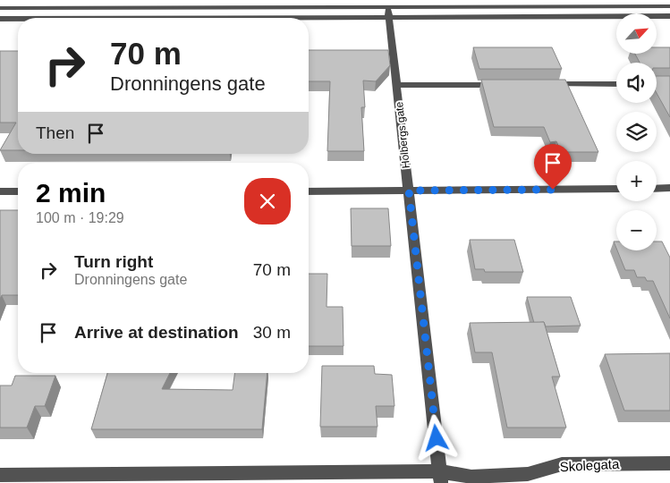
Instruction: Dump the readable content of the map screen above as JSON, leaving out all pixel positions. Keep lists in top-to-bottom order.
{
  "streets": {
    "street": ["Holbergs gate", "Skolegata"]
  },
  "crossings": [
    ["Holbergs gate", "Skolegata"]
  ],
  "north": "top right",
  "page": {
    "map_buttons": ["+", "−"],
    "turn": ["70 m", "Dronningens gate"],
    "then": "Then",
    "heading": ["2 min", "100 m · 19:29"],
    "list": [
      {
        "name": "Turn right",
        "note": "Dronningens gate",
        "value": "70 m"
      },
      {
        "name": "Arrive at destination",
        "value": "30 m"
      }
    ]
  }
}
